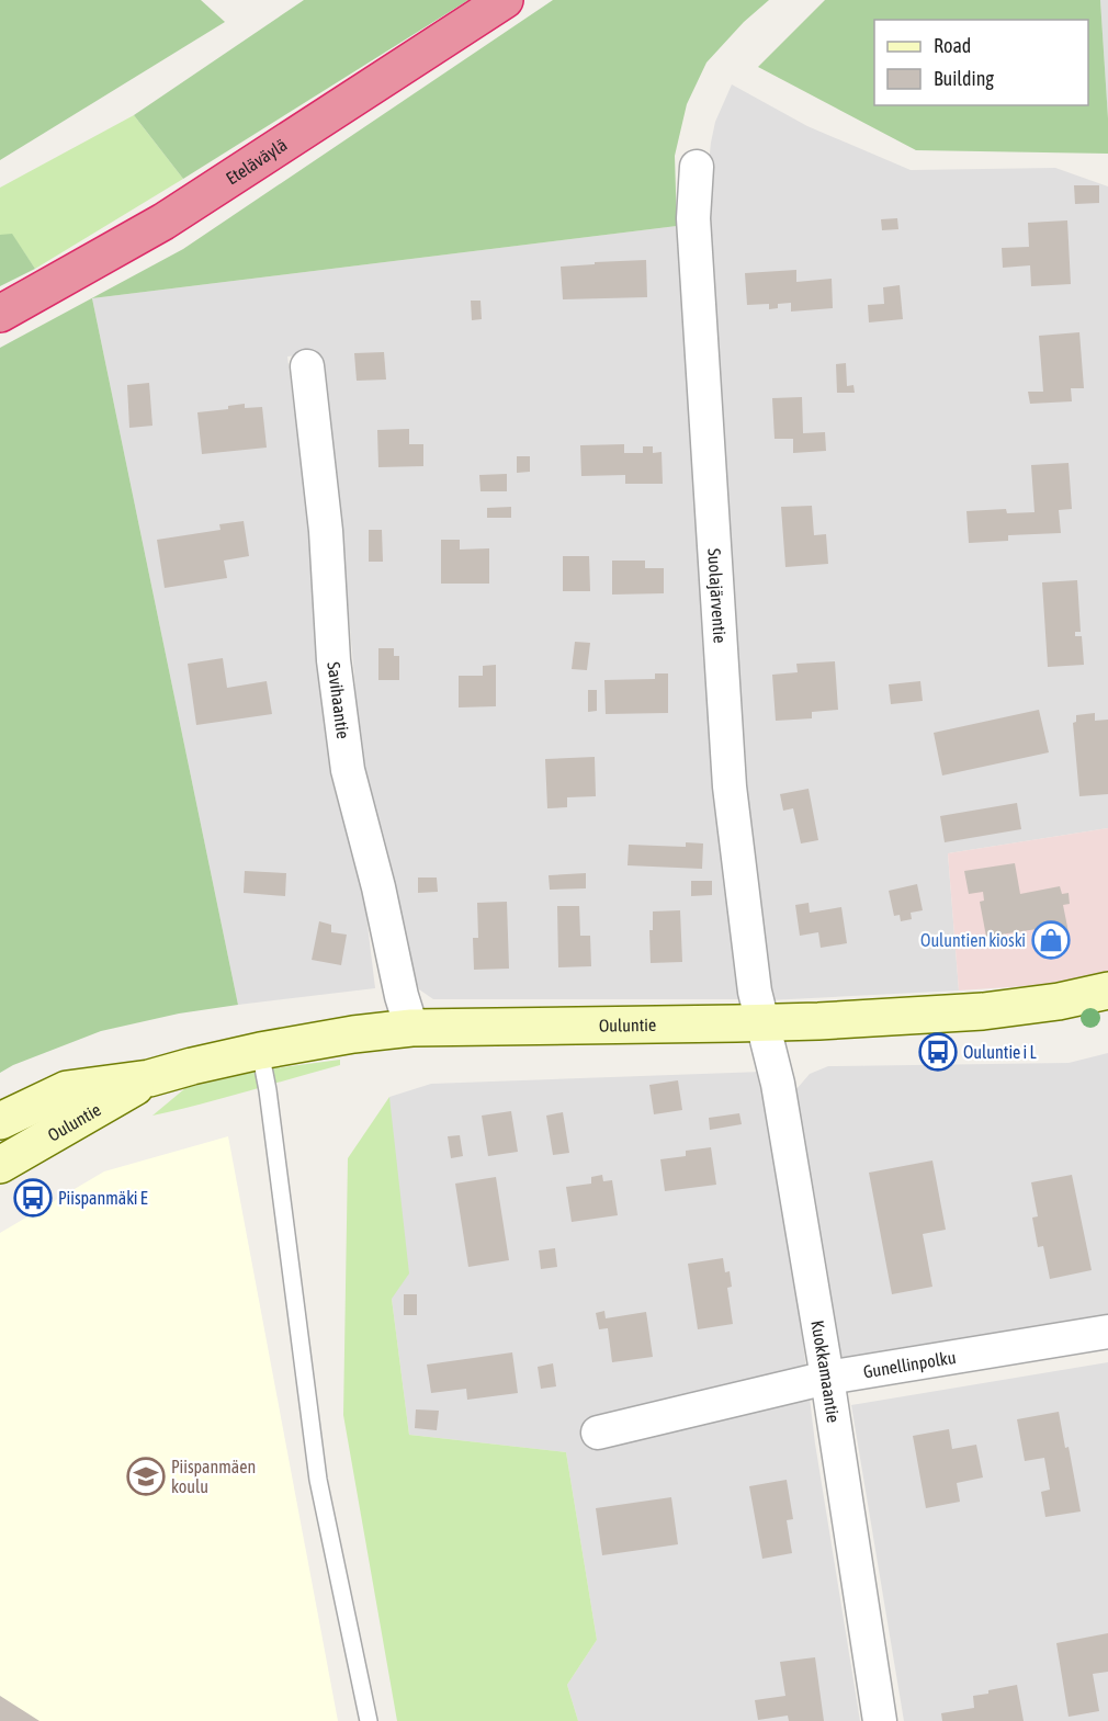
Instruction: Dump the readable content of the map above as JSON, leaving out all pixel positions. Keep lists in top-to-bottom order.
{
  "streets": {
    "highway": ["Eteläväylä"],
    "main road": ["Ouluntie"],
    "street": [
      "Suolajärventie",
      "Savihaantie",
      "Gunellinpolku",
      "Kuokkamaantie"
    ]
  },
  "crossings": [
    ["Suolajärventie", "Ouluntie"],
    ["Suolajärventie", "Kuokkamaantie"],
    ["Savihaantie", "Ouluntie"],
    ["Ouluntie", "Kuokkamaantie"],
    ["Gunellinpolku", "Kuokkamaantie"]
  ],
  "places": {
    "shop": ["Ouluntien kioski"],
    "bus stop": ["Ouluntie i L", "Piispanmäki E"],
    "school or university": ["Piispanmäen koulu"]
  },
  "legend": ["Road", "Building"]
}
